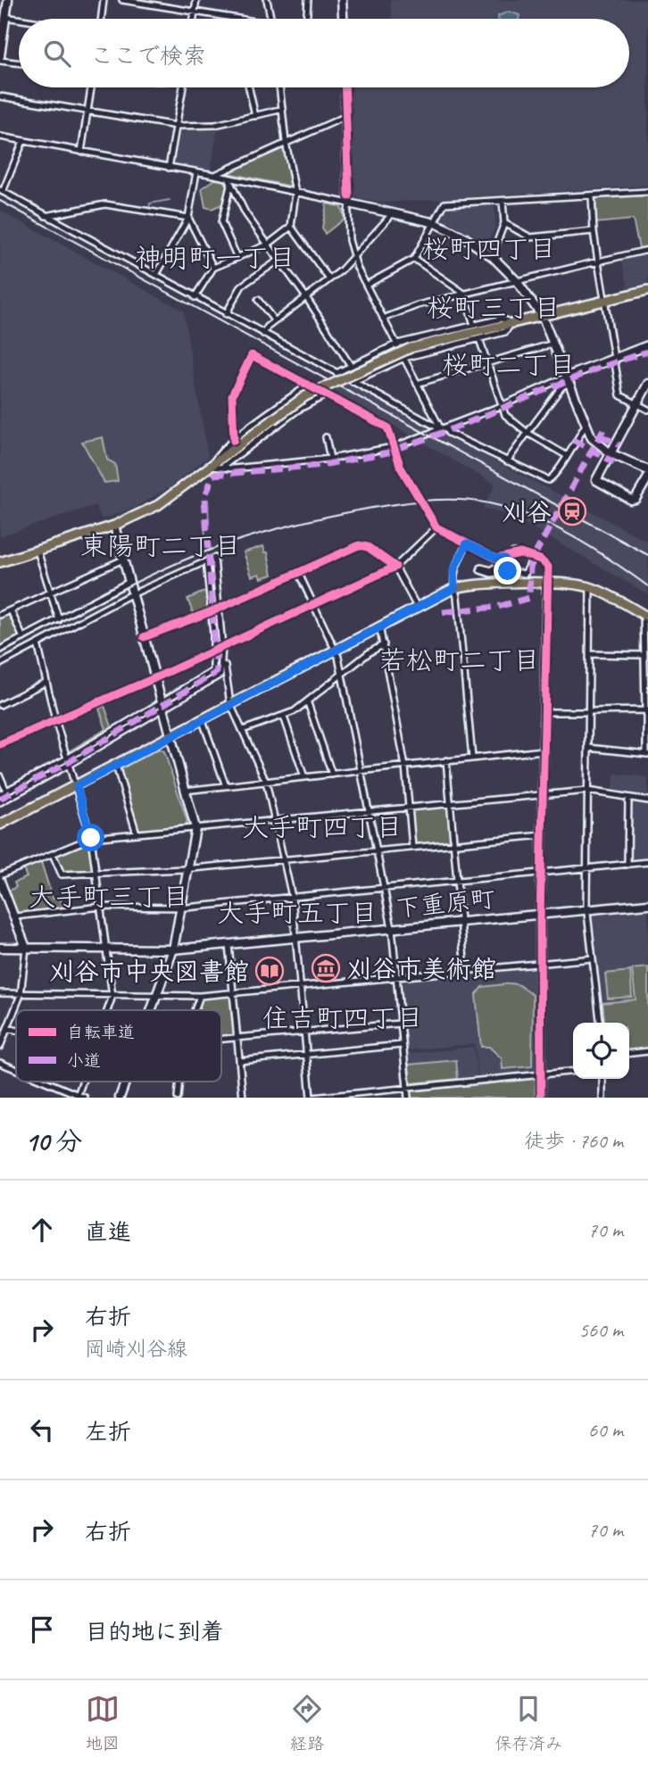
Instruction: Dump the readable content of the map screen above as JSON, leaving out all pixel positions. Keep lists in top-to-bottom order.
{
  "streets": {
    "street": ["下重原町"]
  },
  "districts": [
    "桜町四丁目",
    "神明町一丁目",
    "桜町三丁目",
    "桜町二丁目",
    "東陽町二丁目",
    "若松町二丁目",
    "大手町四丁目",
    "大手町三丁目",
    "大手町五丁目",
    "住吉町四丁目"
  ],
  "places": {
    "station": ["刈谷"],
    "museum": ["刈谷市美術館"],
    "library": ["刈谷市中央図書館"]
  },
  "legend": ["自転車道", "小道"],
  "page": {
    "search": "ここで検索",
    "heading": ["10 分", "徒歩 · 760 m"],
    "list": [
      ["直進", "70 m"],
      ["右折", "岡崎刈谷線", "560 m"],
      ["左折", "60 m"],
      ["右折", "70 m"],
      "目的地に到着"
    ],
    "nav": ["地図", "経路", "保存済み"]
  }
}
